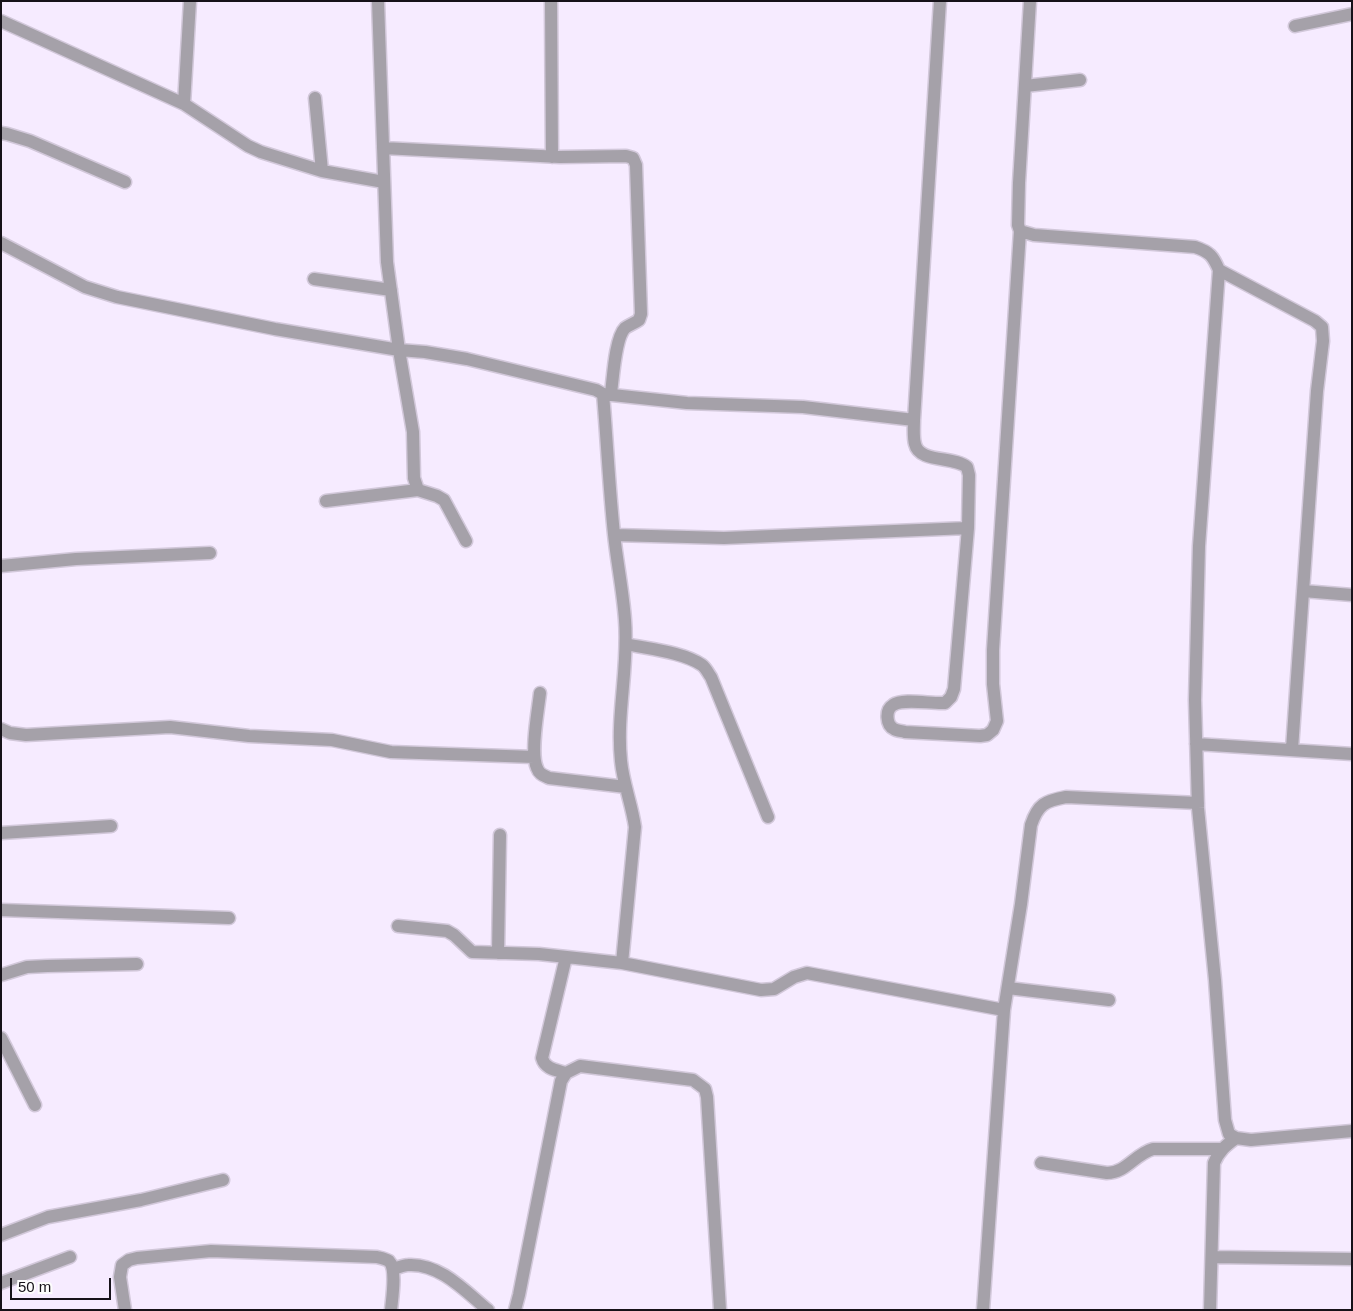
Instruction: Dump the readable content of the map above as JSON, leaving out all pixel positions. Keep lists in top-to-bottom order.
{
  "scale_bar": "50 m"
}
